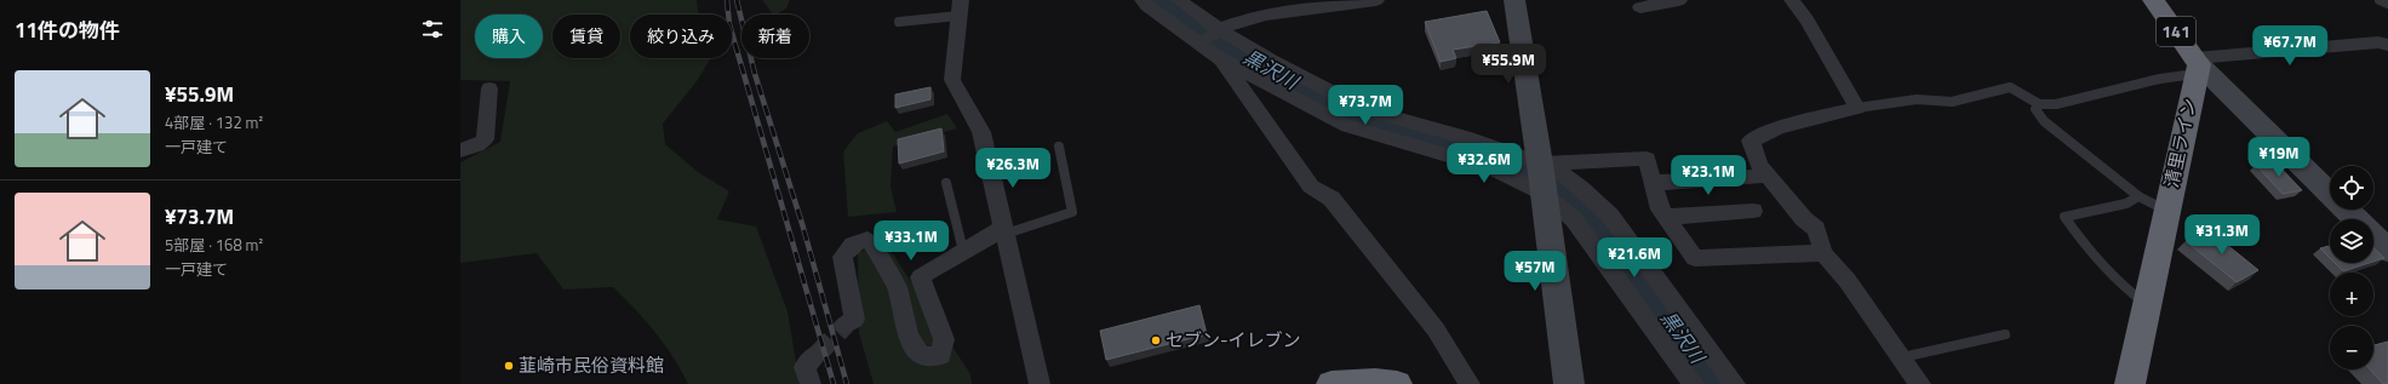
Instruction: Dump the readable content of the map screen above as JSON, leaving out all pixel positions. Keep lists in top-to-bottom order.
{
  "streets": {
    "highway": ["141", "清里ライン"]
  },
  "crossings": [
    ["141", "清里ライン"]
  ],
  "water": ["黒沢川"],
  "places": ["セブン-イレブン", "韮崎市民俗資料館"],
  "page": {
    "heading": "11件の物件",
    "chip": [
      "購入",
      "賃貸",
      "絞り込み",
      "新着"
    ],
    "price": [
      "¥67.7M",
      "¥55.9M",
      "¥73.7M",
      "¥19M",
      "¥32.6M",
      "¥26.3M",
      "¥23.1M",
      "¥31.3M",
      "¥33.1M",
      "¥21.6M",
      "¥57M"
    ],
    "list": [
      {
        "name": "¥55.9M",
        "note": "4部屋 · 132 m² · 一戸建て"
      },
      {
        "name": "¥73.7M",
        "note": "5部屋 · 168 m² · 一戸建て"
      }
    ],
    "map_buttons": ["+", "−"]
  }
}
